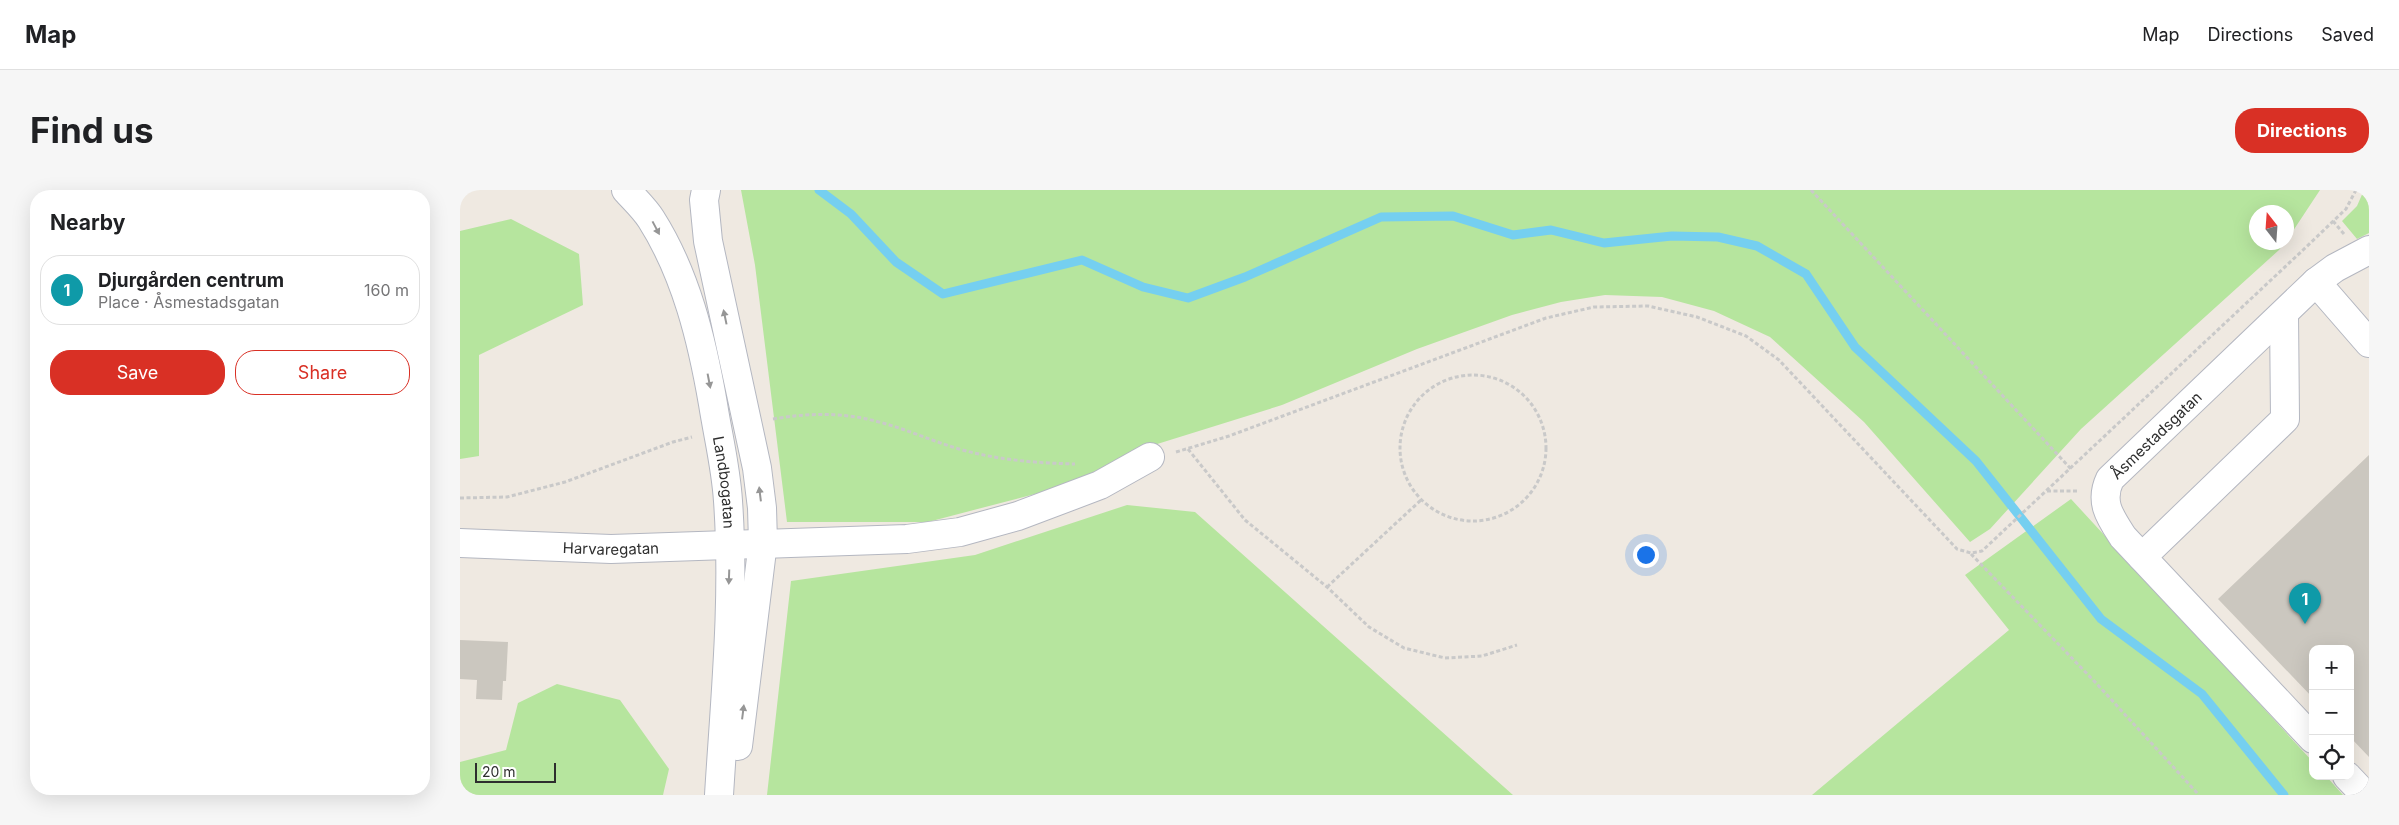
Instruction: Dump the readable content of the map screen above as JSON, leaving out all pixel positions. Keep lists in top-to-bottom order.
{
  "streets": {
    "street": ["Åsmestadsgatan", "Landbogatan", "Harvaregatan"]
  },
  "crossings": [
    ["Landbogatan", "Harvaregatan"]
  ],
  "scale_bar": "20 m",
  "north": "top",
  "page": {
    "header": "Map",
    "nav": ["Map", "Directions", "Saved"],
    "buttons": [
      "Directions",
      ["Save", "Share"]
    ],
    "title": "Find us",
    "heading": "Nearby",
    "list": [
      {
        "mark": "1",
        "name": "Djurgården centrum",
        "note": "Place · Åsmestadsgatan",
        "value": "160 m"
      }
    ],
    "pins": "1",
    "map_buttons": ["+", "−"],
    "scale": "20 m"
  }
}
